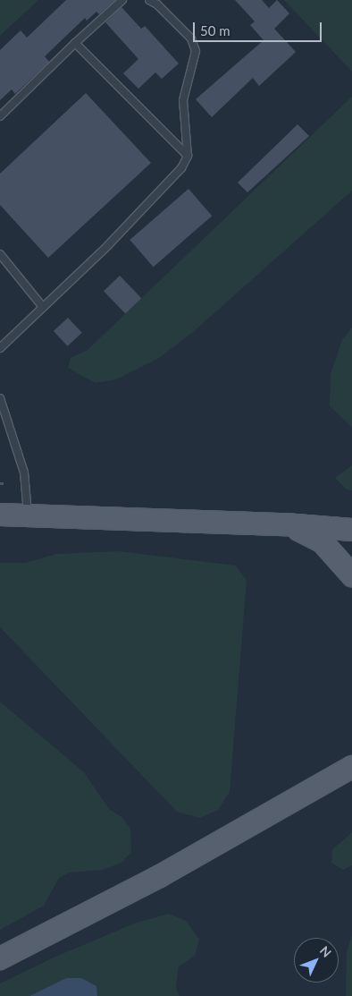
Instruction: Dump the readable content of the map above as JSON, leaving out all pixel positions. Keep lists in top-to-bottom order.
{
  "scale_bar": "50 m",
  "north": "top right"
}
